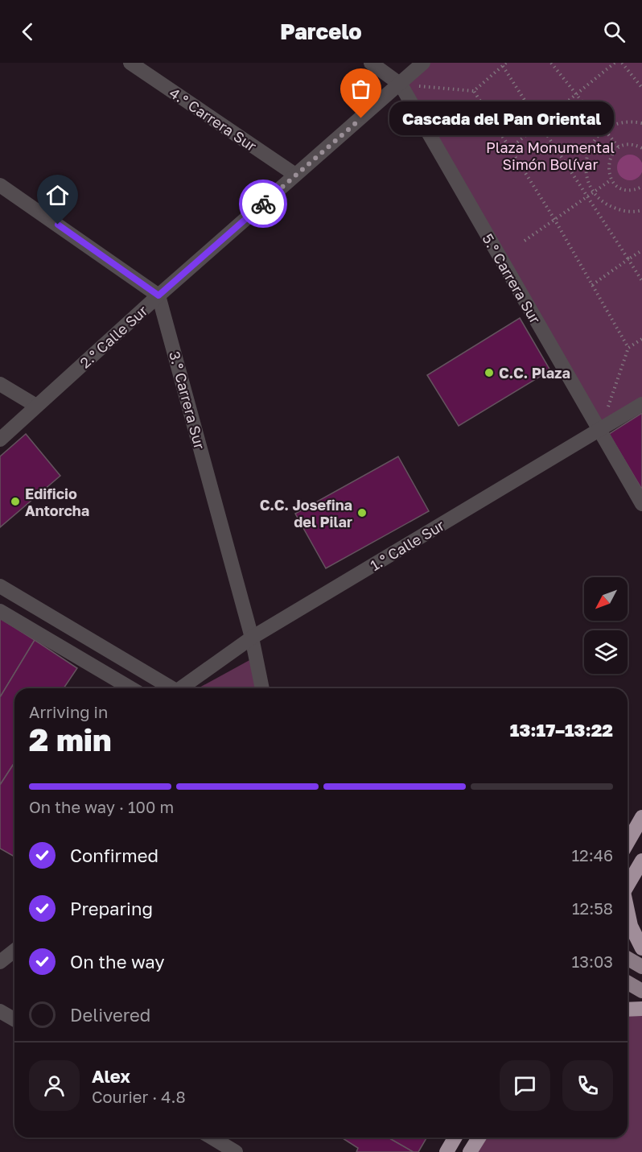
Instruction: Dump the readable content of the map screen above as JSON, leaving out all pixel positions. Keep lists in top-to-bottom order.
{
  "streets": {
    "street": [
      "4.° Carrera Sur",
      "5.° Carrera Sur",
      "2.° Calle Sur",
      "3.° Carrera Sur",
      "1.° Calle Sur"
    ]
  },
  "crossings": [
    ["4.° Carrera Sur", "2.° Calle Sur"],
    ["5.° Carrera Sur", "2.° Calle Sur"],
    ["5.° Carrera Sur", "1.° Calle Sur"],
    ["2.° Calle Sur", "3.° Carrera Sur"],
    ["3.° Carrera Sur", "1.° Calle Sur"]
  ],
  "parks": ["Plaza Monumental Simón Bolívar"],
  "places": [
    "Cascada del Pan Oriental",
    "C.C. Plaza",
    "Edificio Antorcha",
    "C.C. Josefina del Pilar"
  ],
  "north": "bottom left",
  "page": {
    "header": "Parcelo",
    "bubble": "Cascada del Pan Oriental",
    "heading": ["2 min", "Arriving in", "13:17–13:22"],
    "panel": ["Alex", "Courier · 4.8"],
    "bar": "On the way · 100 m",
    "list": [
      ["Confirmed", "12:46"],
      ["Preparing", "12:58"],
      ["On the way", "13:03"],
      "Delivered"
    ]
  }
}
